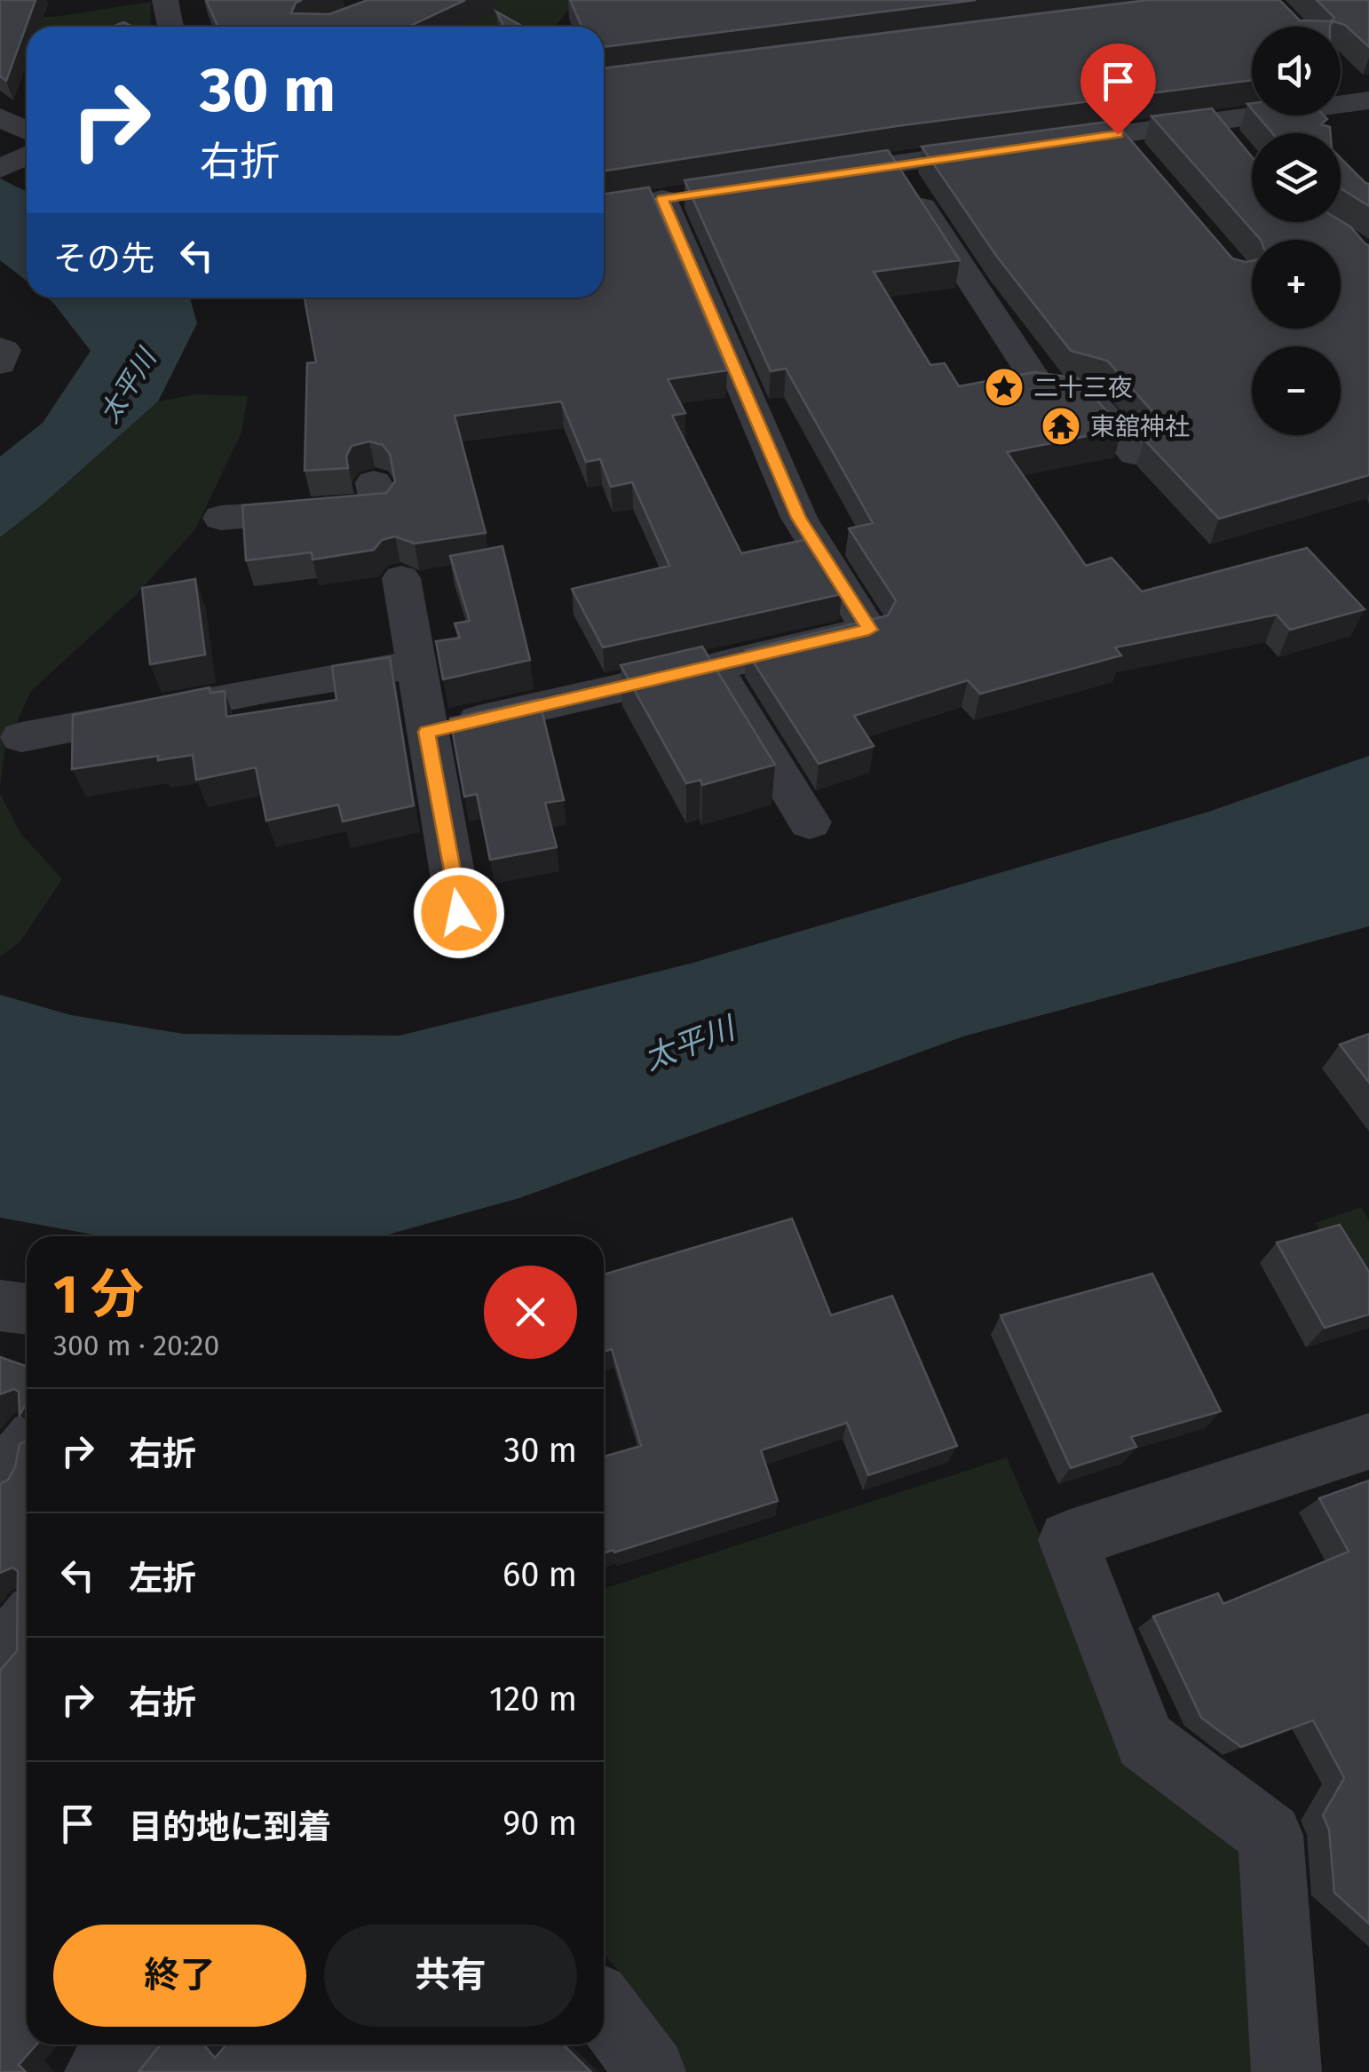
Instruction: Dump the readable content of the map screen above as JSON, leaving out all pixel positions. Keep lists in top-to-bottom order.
{
  "water": ["太平川"],
  "places": {
    "place": ["二十三夜"],
    "temple": ["東舘神社"]
  },
  "page": {
    "map_buttons": ["+", "−"],
    "turn": ["30 m", "右折"],
    "then": "その先",
    "heading": ["1 分", "300 m · 20:20"],
    "list": [
      {
        "name": "右折",
        "value": "30 m"
      },
      {
        "name": "左折",
        "value": "60 m"
      },
      {
        "name": "右折",
        "value": "120 m"
      },
      {
        "name": "目的地に到着",
        "value": "90 m"
      }
    ],
    "buttons": ["終了", "共有"]
  }
}
